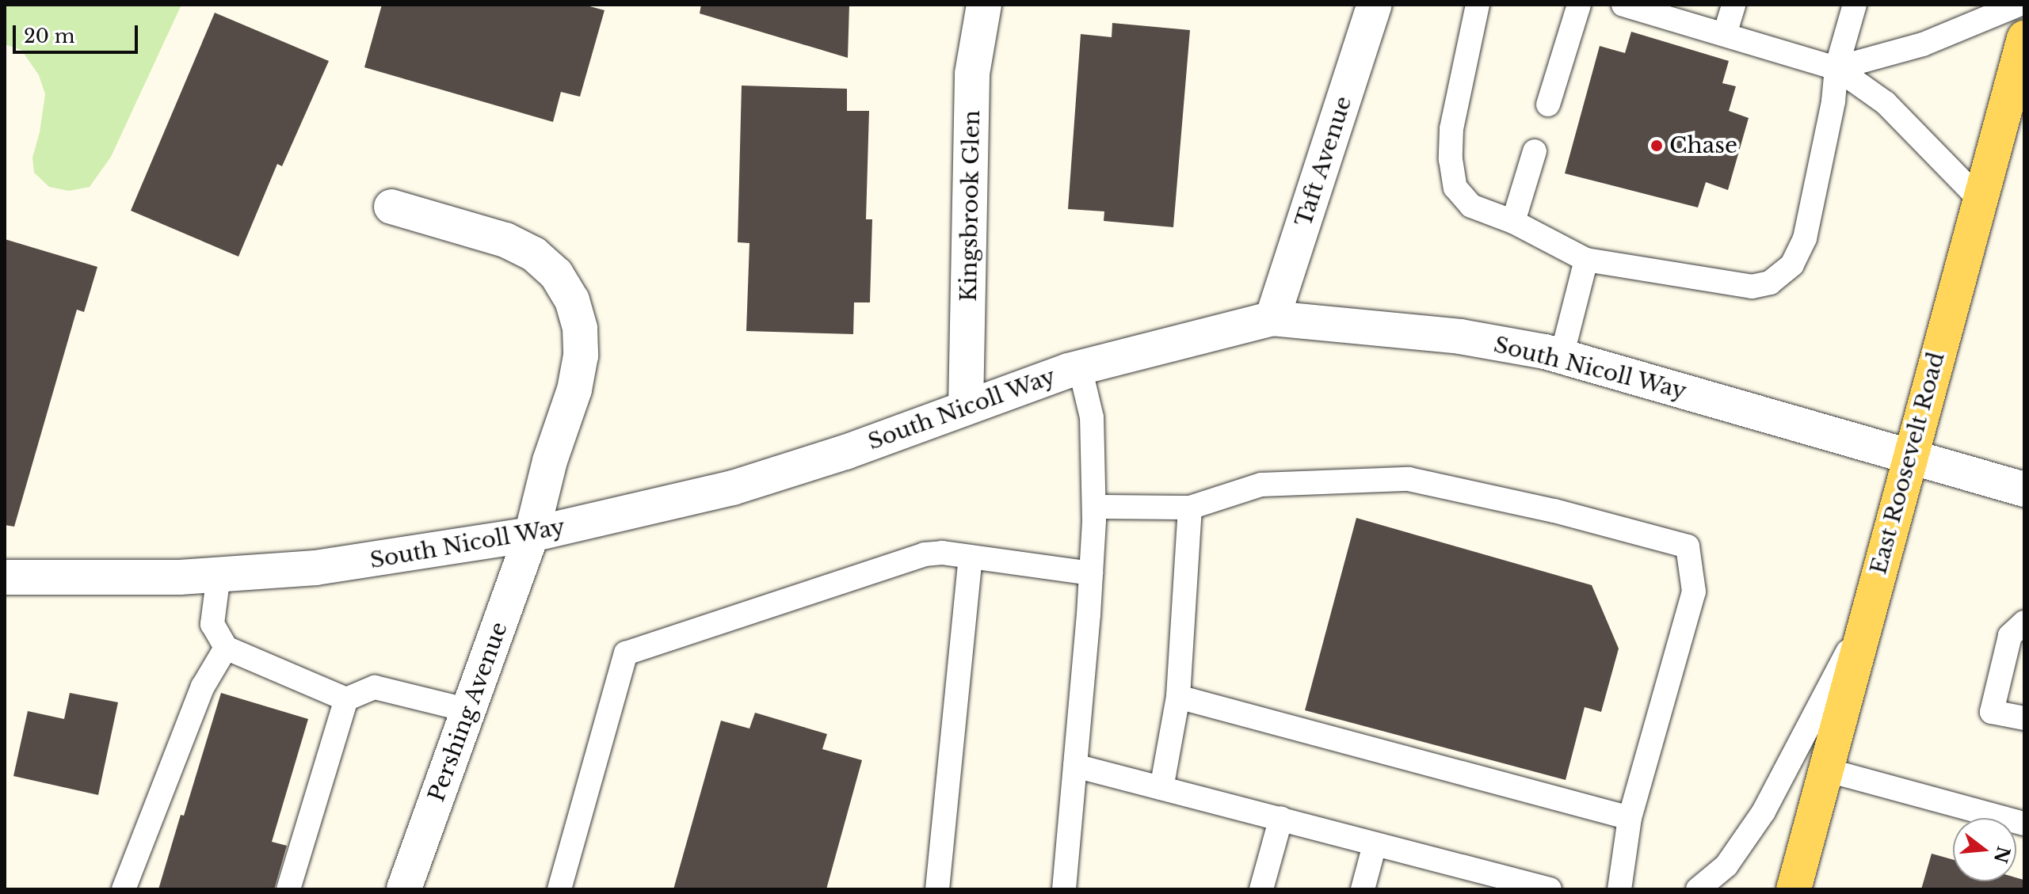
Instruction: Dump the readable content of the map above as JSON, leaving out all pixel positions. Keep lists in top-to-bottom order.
{
  "streets": {
    "main road": ["East Roosevelt Road"],
    "street": [
      "Taft Avenue",
      "Kingsbrook Glen",
      "South Nicoll Way",
      "Pershing Avenue"
    ]
  },
  "crossings": [
    ["Taft Avenue", "South Nicoll Way"],
    ["Kingsbrook Glen", "South Nicoll Way"],
    ["South Nicoll Way", "East Roosevelt Road"],
    ["South Nicoll Way", "Pershing Avenue"]
  ],
  "places": ["Chase"],
  "scale_bar": "20 m",
  "north": "right"
}
